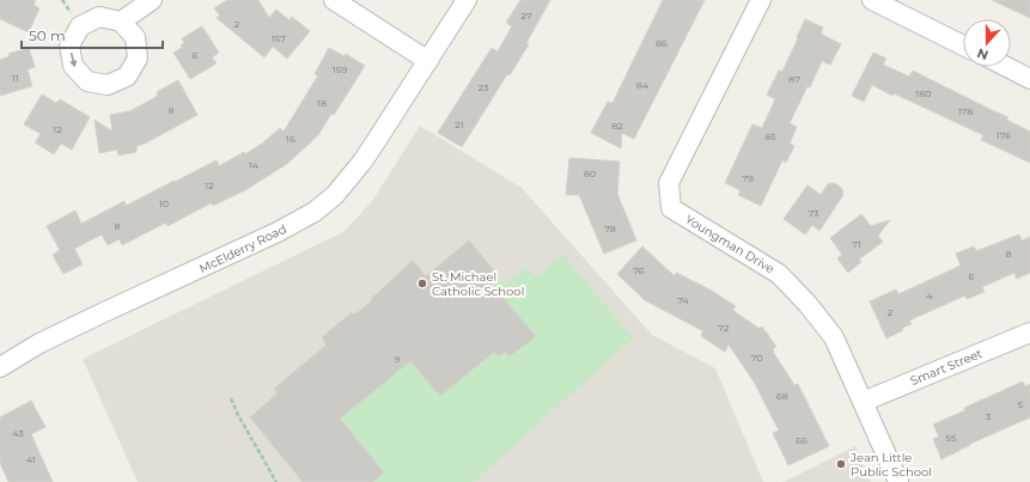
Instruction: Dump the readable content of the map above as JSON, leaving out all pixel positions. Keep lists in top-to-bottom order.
{
  "streets": {
    "street": ["Youngman Drive", "McElderry Road", "Smart Street"]
  },
  "crossings": [
    ["Youngman Drive", "Smart Street"]
  ],
  "places": ["St. Michael Catholic School", "Jean Little Public School"],
  "house_numbers": [
    "27",
    "2",
    "157",
    "86",
    "6",
    "159",
    "11",
    "87",
    "84",
    "23",
    "180",
    "18",
    "8",
    "178",
    "21",
    "82",
    "12",
    "176",
    "85",
    "16",
    "14",
    "80",
    "79",
    "12",
    "10",
    "73",
    "8",
    "78",
    "71",
    "8",
    "76",
    "6",
    "4",
    "74",
    "2",
    "72",
    "70",
    "9",
    "68",
    "5",
    "3",
    "43",
    "55",
    "66",
    "41"
  ],
  "scale_bar": "50 m",
  "north": "bottom"
}
